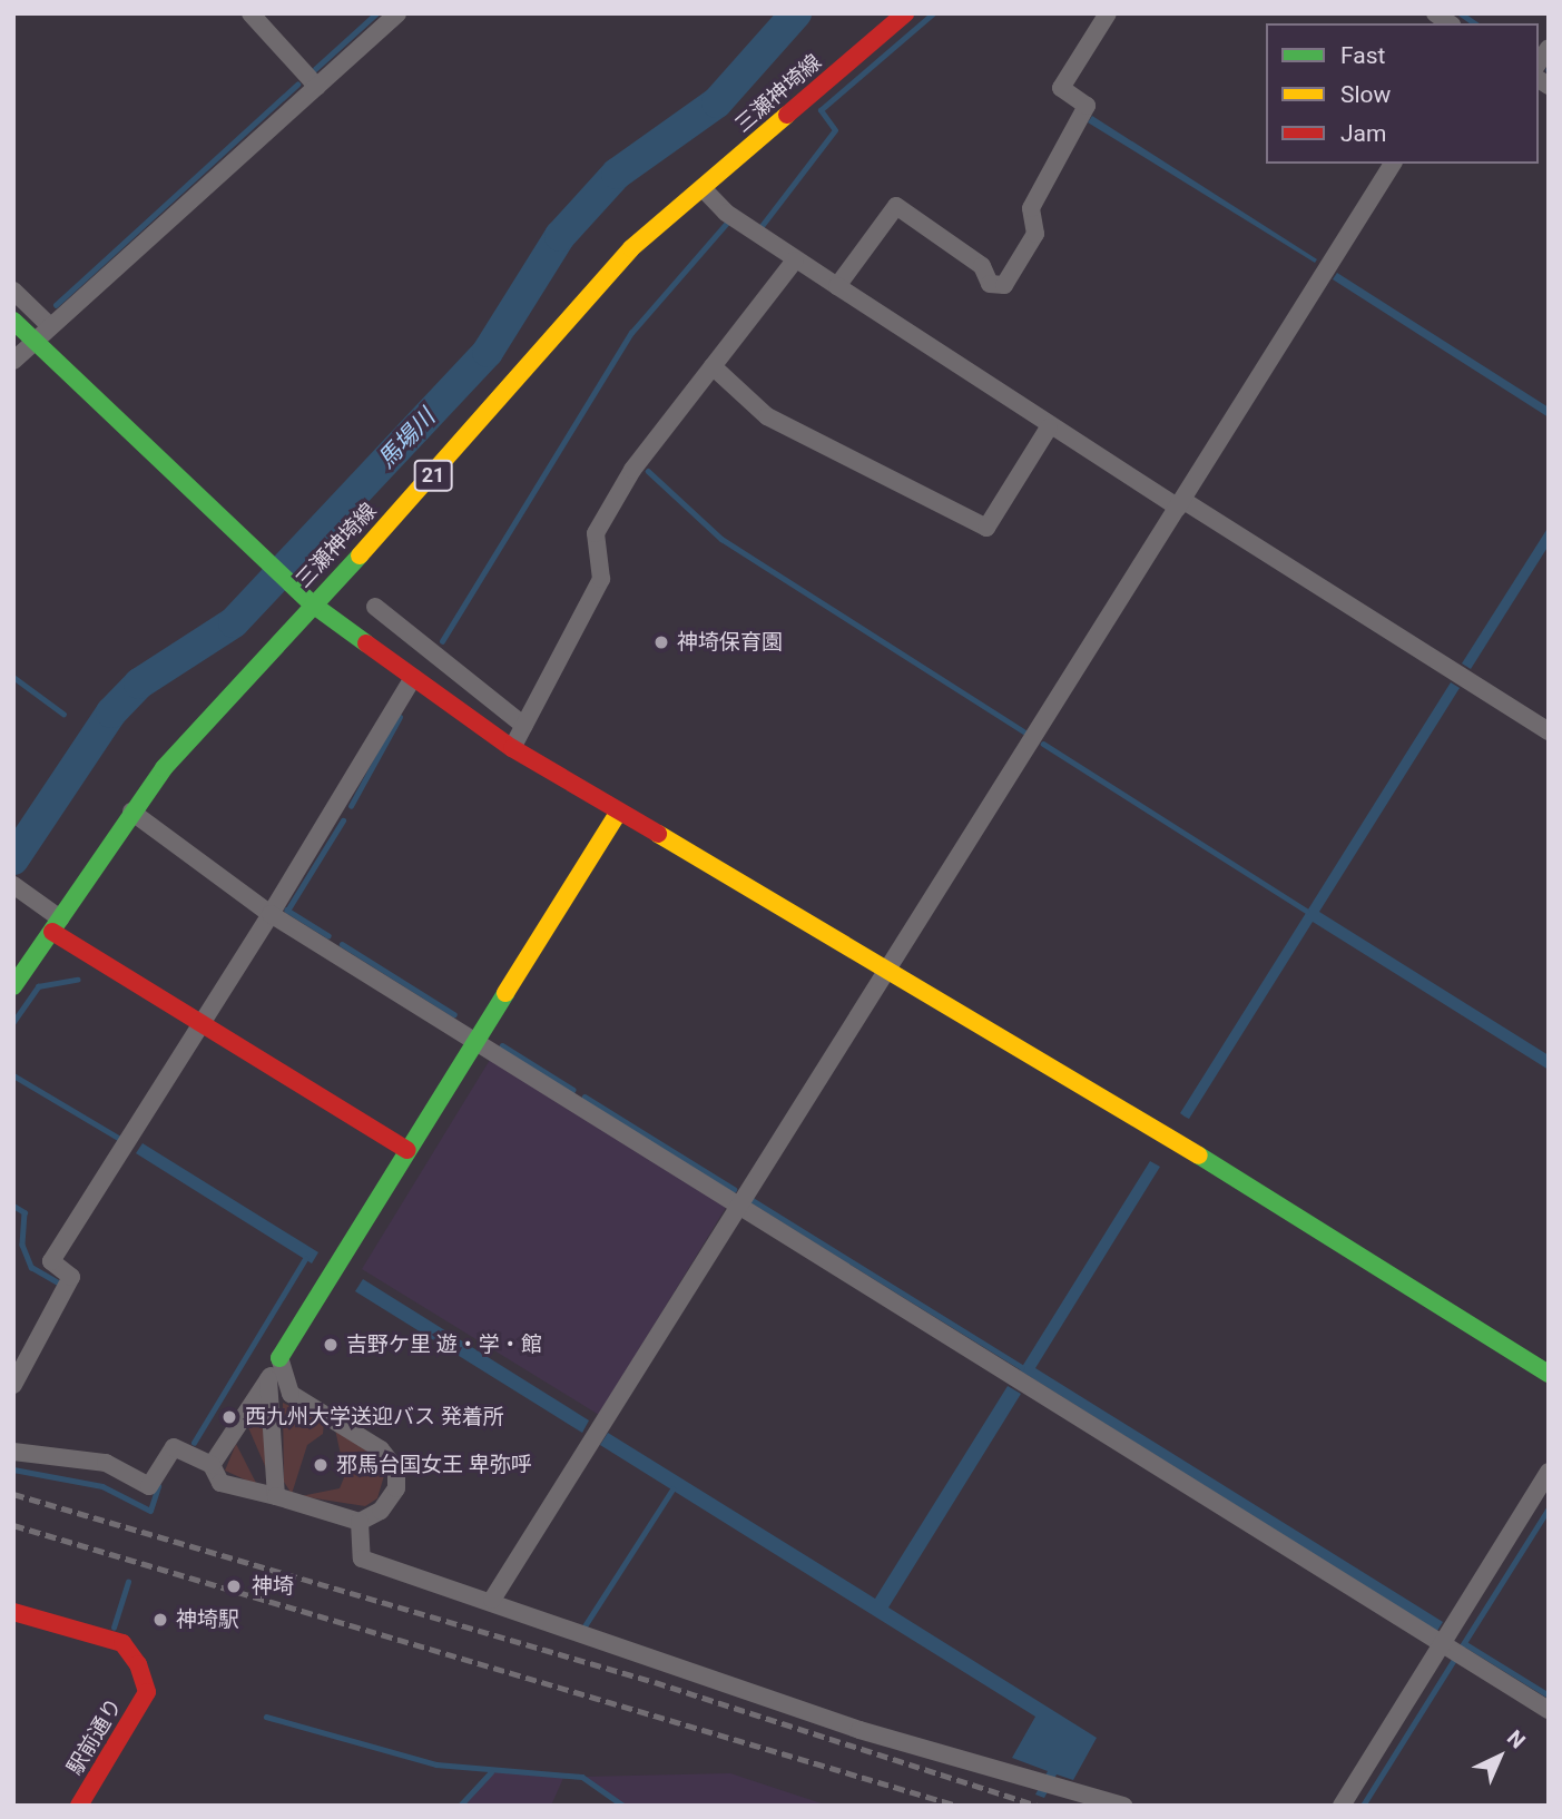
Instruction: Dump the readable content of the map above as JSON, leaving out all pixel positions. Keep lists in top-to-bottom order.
{
  "streets": {
    "street": ["三瀬神埼線", "21", "駅前通り"]
  },
  "water": ["馬場川"],
  "places": [
    "神埼保育園",
    "吉野ケ里 遊・学・館",
    "西九州大学送迎バス 発着所",
    "邪馬台国女王 卑弥呼",
    "神埼",
    "神埼駅"
  ],
  "legend": ["Fast", "Slow", "Jam"],
  "north": "top right"
}
